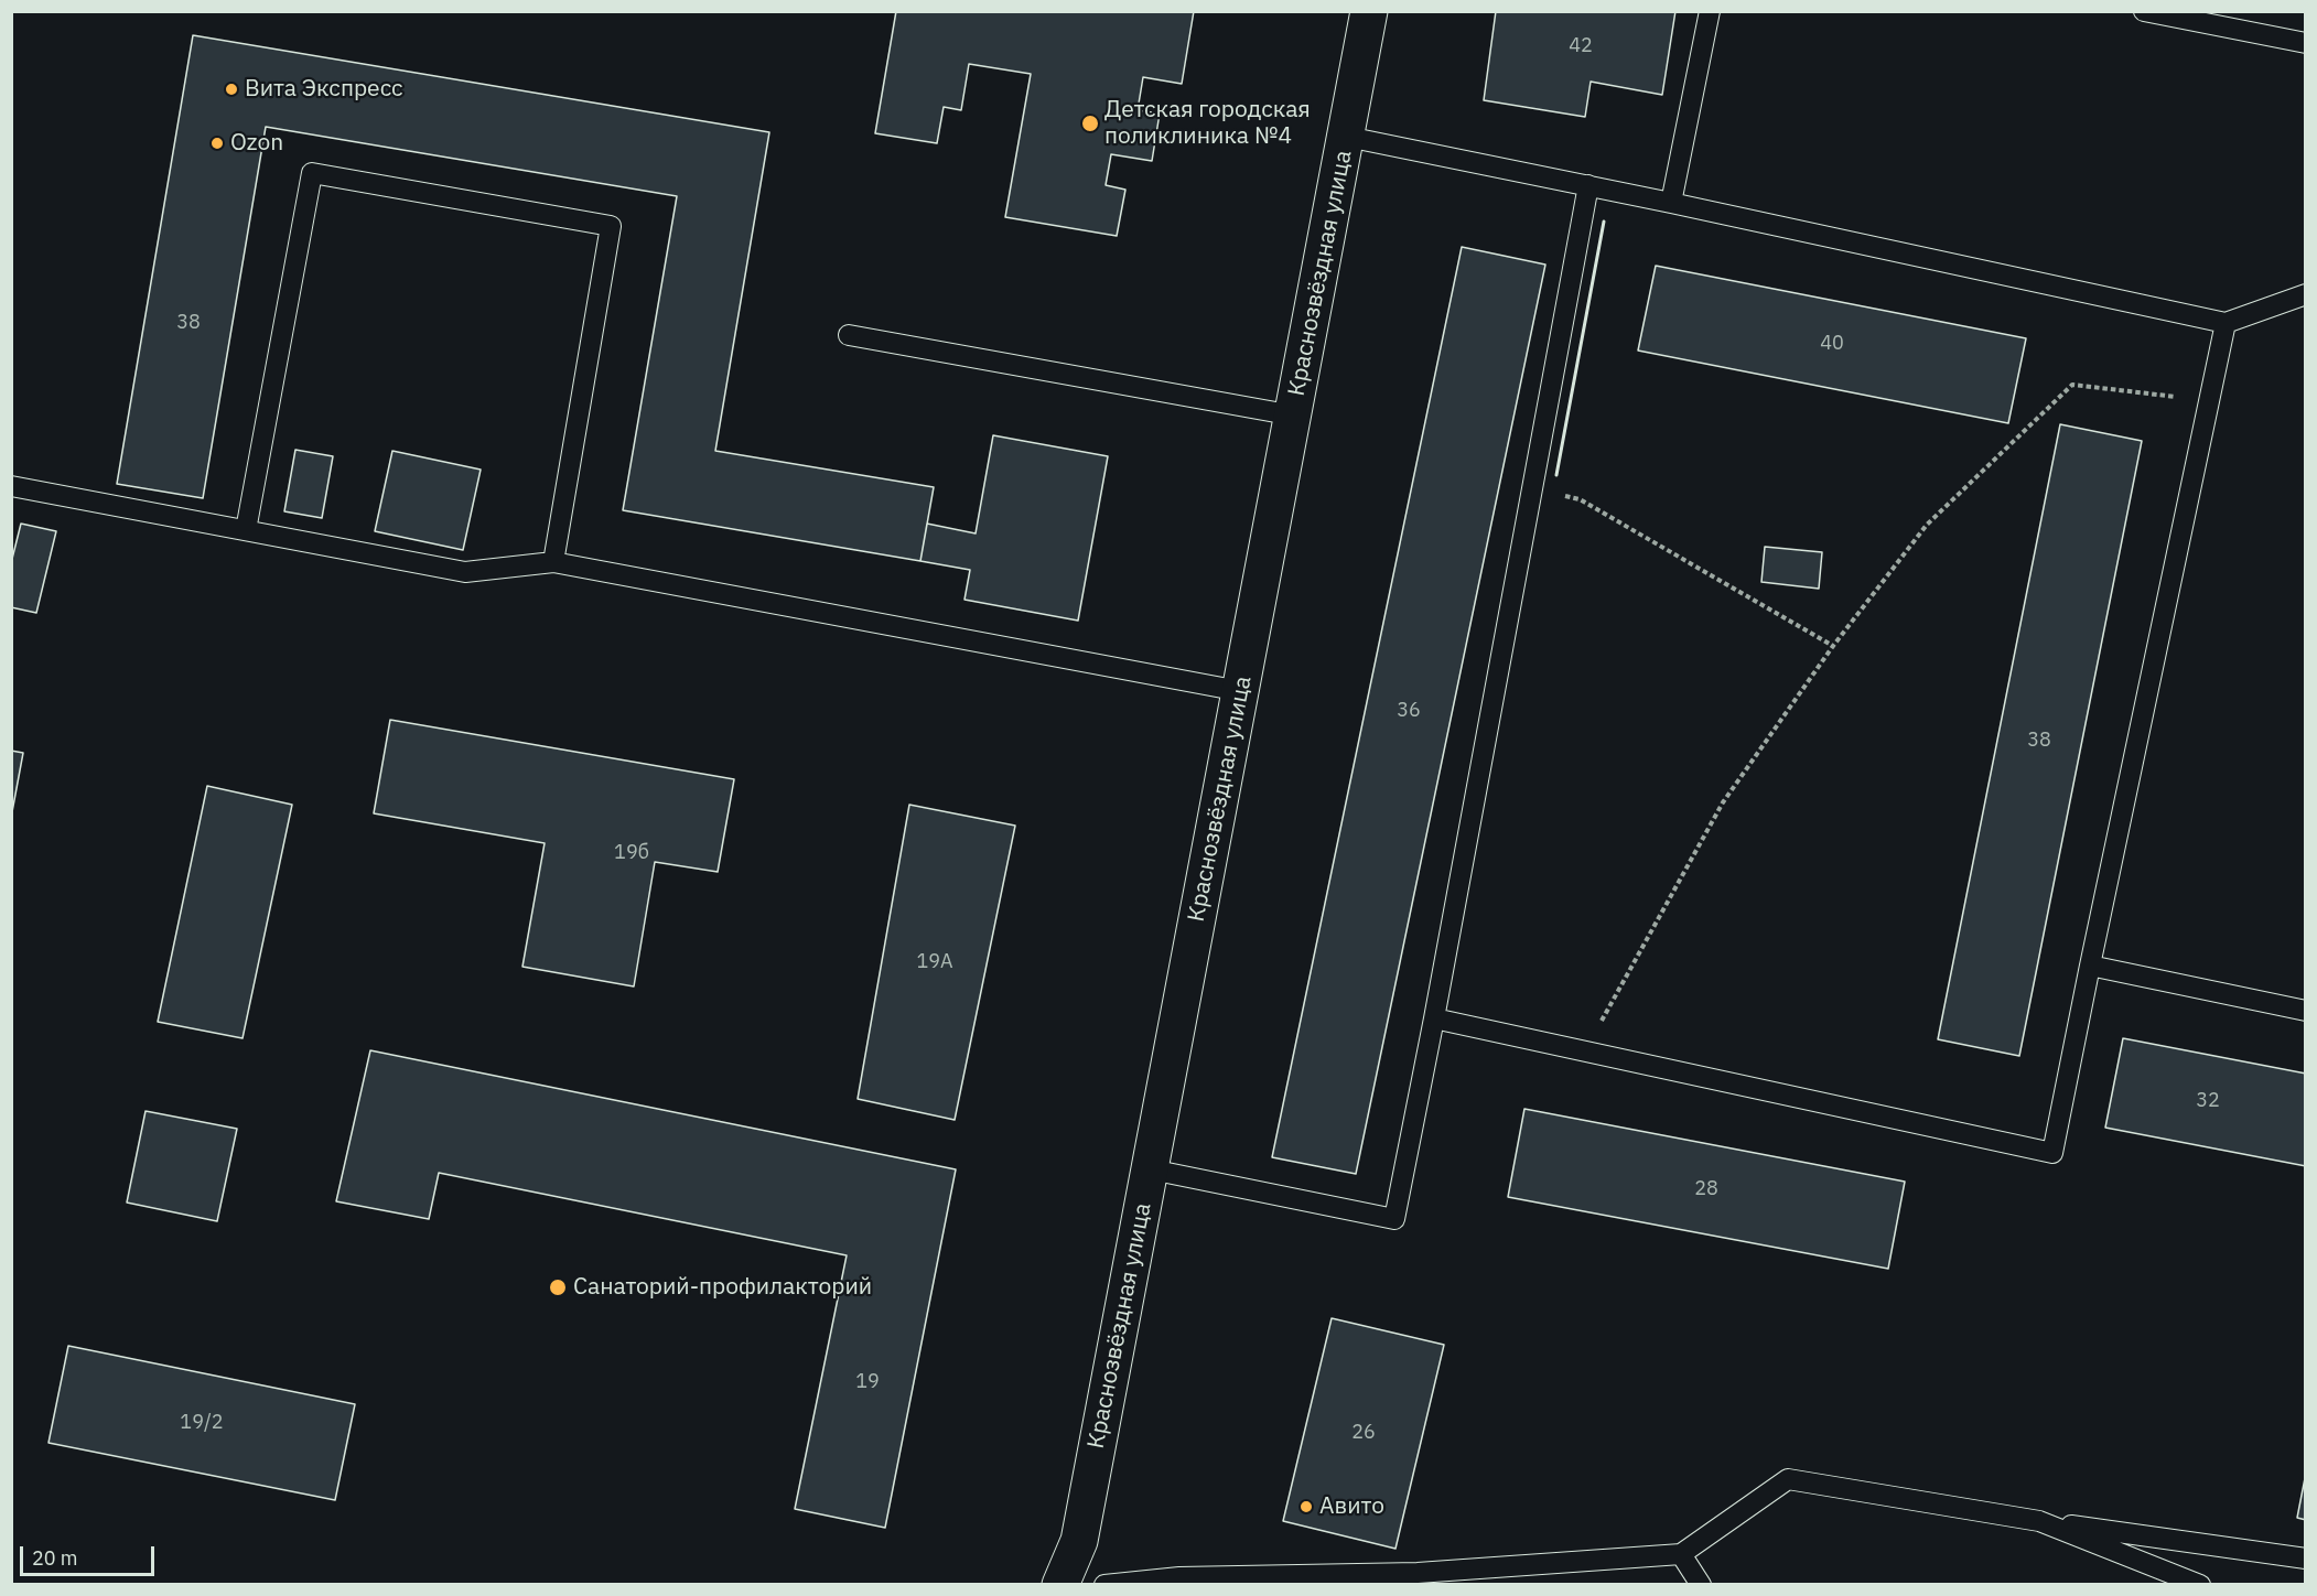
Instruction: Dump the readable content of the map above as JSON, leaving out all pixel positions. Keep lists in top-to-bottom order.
{
  "streets": {
    "street": ["Краснозвёздная улица"]
  },
  "places": [
    "Вита Экспресс",
    "Детская городская поликлиника №4",
    "Ozon",
    "Cанаторий-профилакторий",
    "Авито"
  ],
  "house_numbers": [
    "42",
    "38",
    "40",
    "36",
    "38",
    "19б",
    "19А",
    "32",
    "28",
    "19",
    "19/2",
    "26"
  ],
  "scale_bar": "20 m"
}
